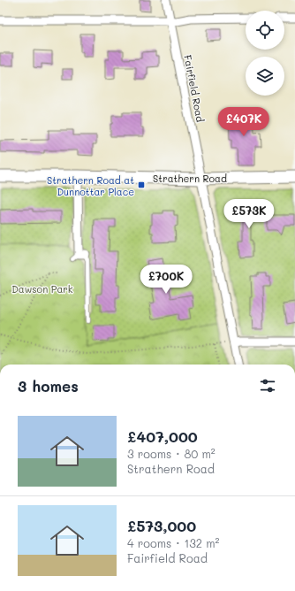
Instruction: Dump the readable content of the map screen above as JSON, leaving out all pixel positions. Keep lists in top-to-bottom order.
{
  "streets": {
    "street": ["Fairfield Road", "Strathern Road"]
  },
  "crossings": [
    ["Fairfield Road", "Strathern Road"]
  ],
  "parks": ["Dawson Park"],
  "places": {
    "transit": ["Strathern Road at Dunnottar Place"]
  },
  "page": {
    "price": ["£407K", "£573K", "£700K"],
    "heading": "3 homes",
    "list": [
      {
        "name": "£407,000",
        "note": "3 rooms · 80 m² · Strathern Road"
      },
      {
        "name": "£573,000",
        "note": "4 rooms · 132 m² · Fairfield Road"
      }
    ]
  }
}
